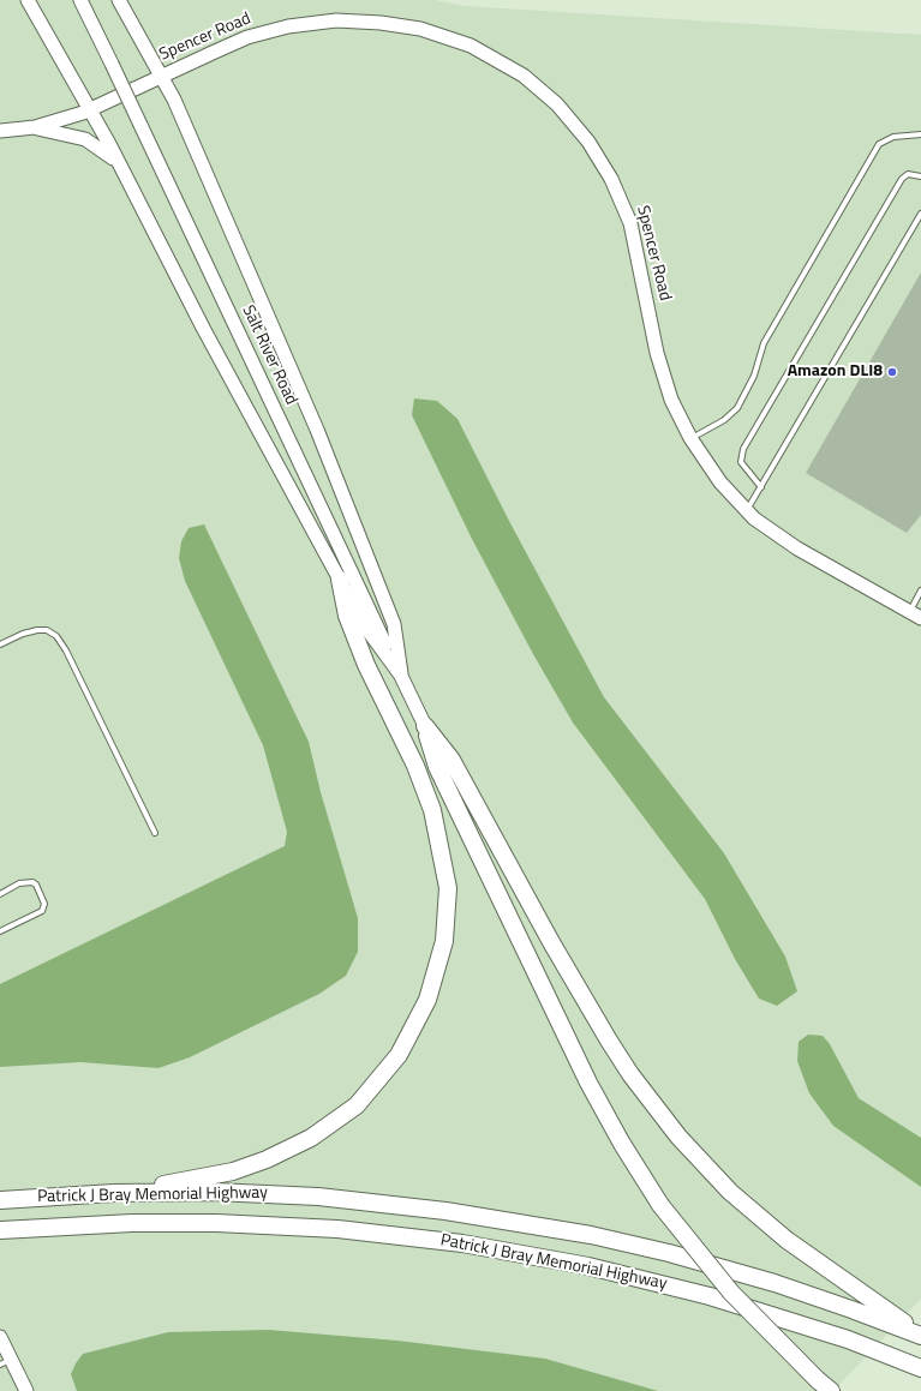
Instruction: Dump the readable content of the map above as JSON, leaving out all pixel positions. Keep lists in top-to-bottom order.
{
  "streets": {
    "highway": ["Patrick J Bray Memorial Highway"],
    "main road": ["Spencer Road", "Salt River Road"]
  },
  "places": ["Amazon DLI8"]
}
